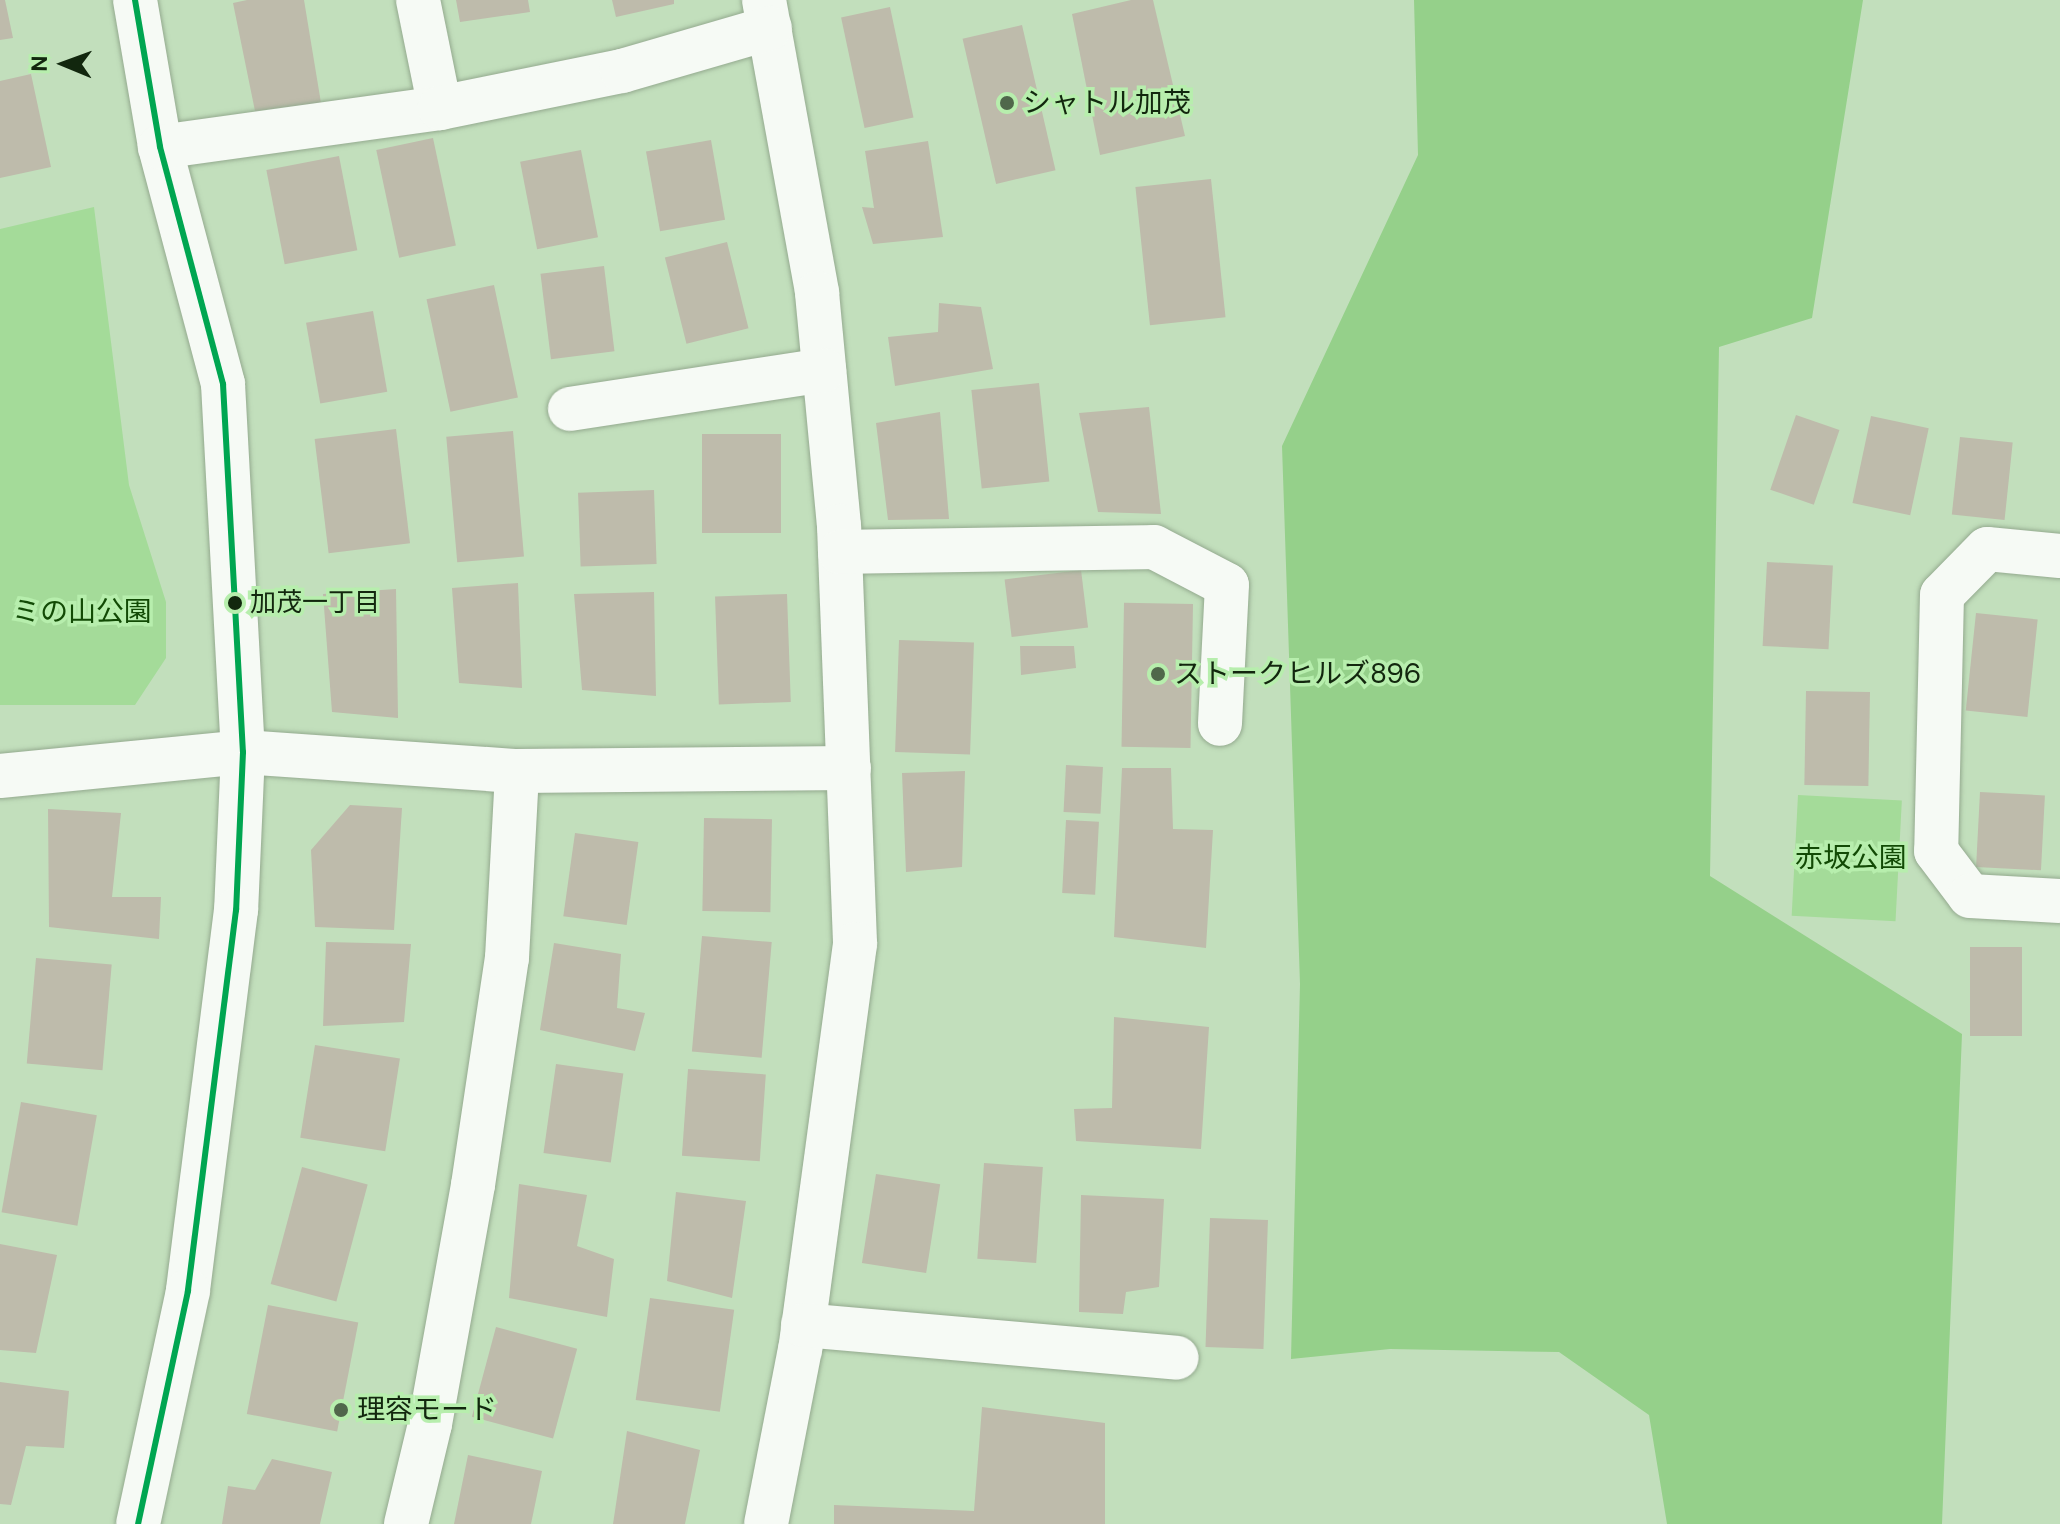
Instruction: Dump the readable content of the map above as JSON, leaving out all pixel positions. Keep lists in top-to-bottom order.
{
  "parks": ["ミの山公園", "赤坂公園"],
  "places": [
    "シャトル加茂",
    "加茂一丁目",
    "ストークヒルズ896",
    "理容モード"
  ],
  "north": "left"
}
